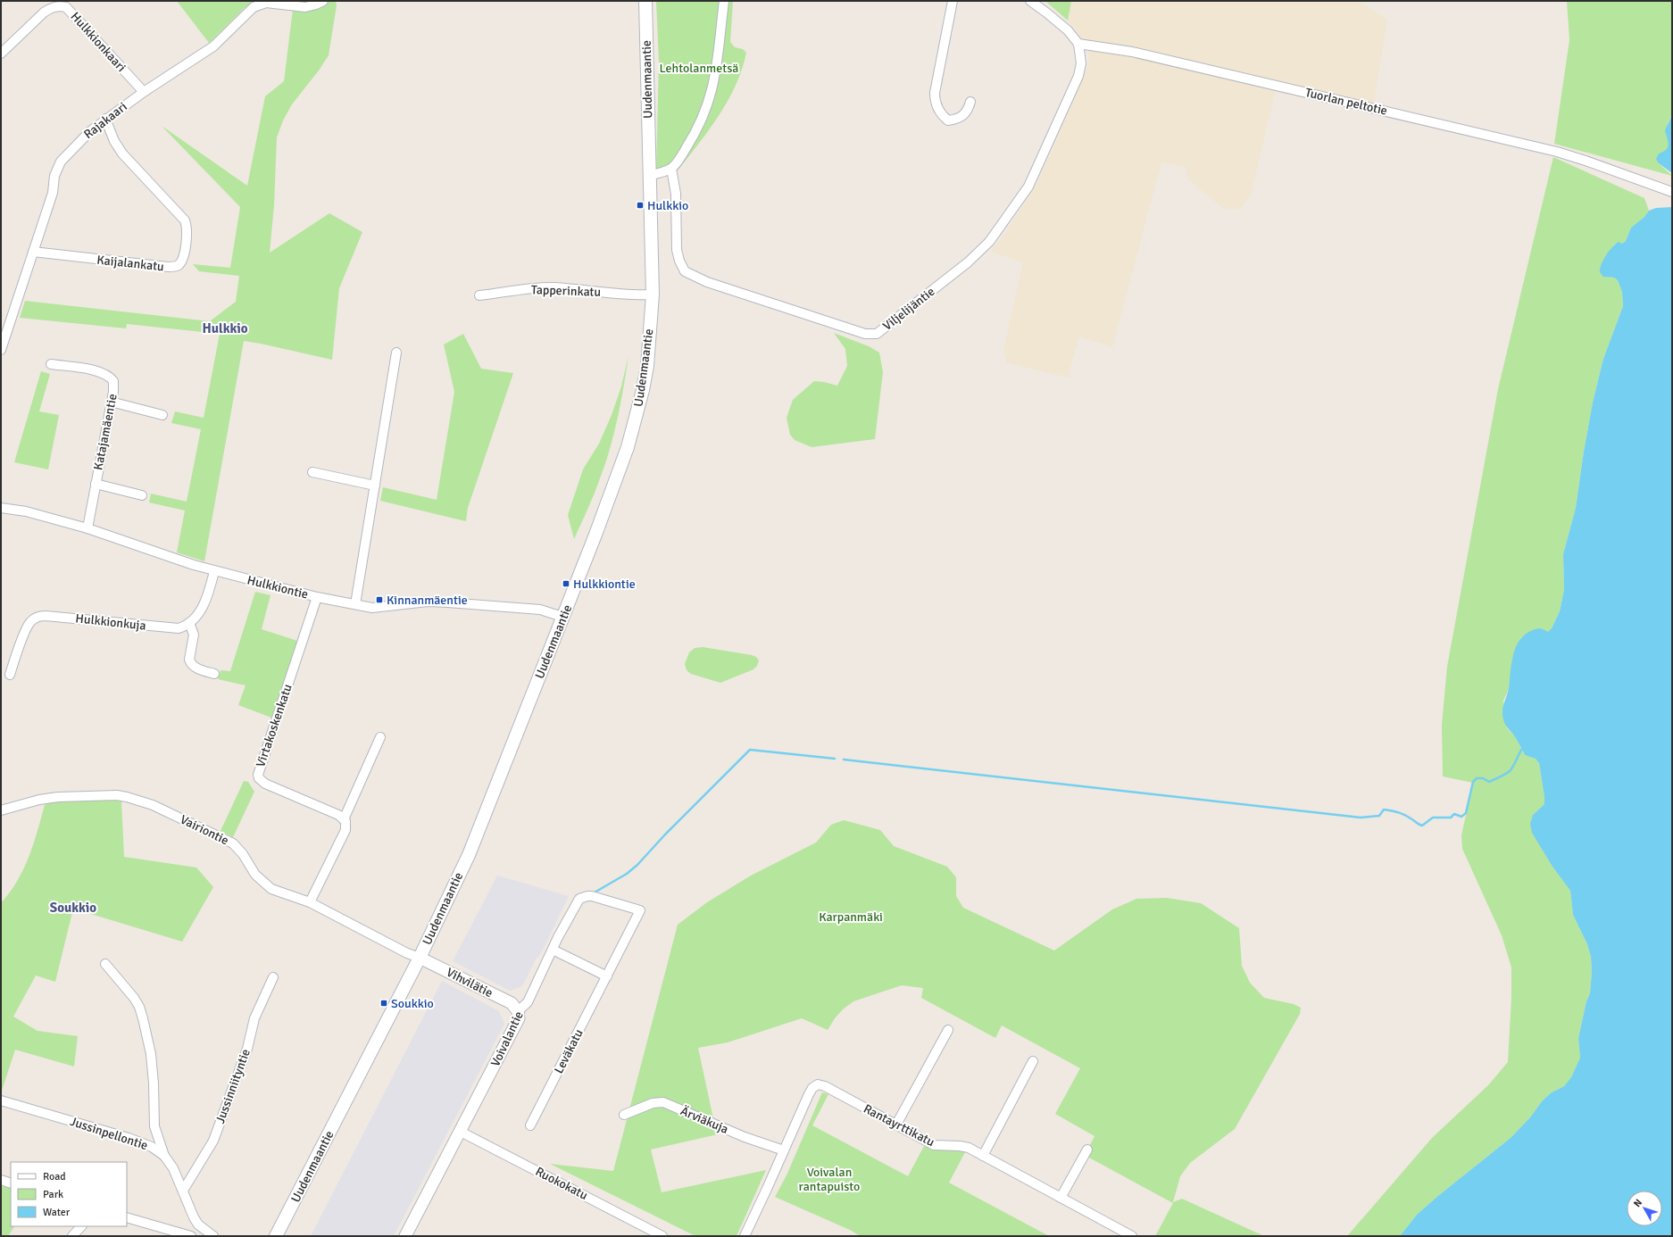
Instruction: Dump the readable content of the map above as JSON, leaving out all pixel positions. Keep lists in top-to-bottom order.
{
  "streets": {
    "main road": ["Uudenmaantie"],
    "street": [
      "Hulkkionkaari",
      "Tuorlan peltotie",
      "Rajakaari",
      "Kaijalankatu",
      "Tapperinkatu",
      "Viljelijäntie",
      "Katajamäentie",
      "Hulkkiontie",
      "Hulkkionkuja",
      "Virtakoskenkatu",
      "Vairiontie",
      "Vihvilätie",
      "Voivalantie",
      "Leväkatu",
      "Jussinniityntie",
      "Ärviäkuja",
      "Rantayrttikatu",
      "Jussinpellontie",
      "Ruokokatu"
    ]
  },
  "crossings": [
    ["Hulkkionkaari", "Rajakaari"],
    ["Uudenmaantie", "Tapperinkatu"],
    ["Uudenmaantie", "Hulkkiontie"],
    ["Uudenmaantie", "Vairiontie"],
    ["Uudenmaantie", "Vihvilätie"],
    ["Tuorlan peltotie", "Viljelijäntie"],
    ["Rajakaari", "Kaijalankatu"],
    ["Katajamäentie", "Hulkkiontie"],
    ["Hulkkiontie", "Virtakoskenkatu"],
    ["Vairiontie", "Vihvilätie"],
    ["Vihvilätie", "Voivalantie"],
    ["Voivalantie", "Leväkatu"],
    ["Voivalantie", "Ruokokatu"],
    ["Jussinniityntie", "Jussinpellontie"],
    ["Ärviäkuja", "Rantayrttikatu"]
  ],
  "districts": ["Hulkkio", "Soukkio"],
  "parks": ["Lehtolanmetsä", "Karpanmäki", "Voivalan rantapuisto"],
  "places": {
    "transit": [
      "Hulkkio",
      "Hulkkiontie",
      "Kinnanmäentie",
      "Soukkio"
    ]
  },
  "legend": ["Road", "Park", "Water"],
  "north": "top left"
}
